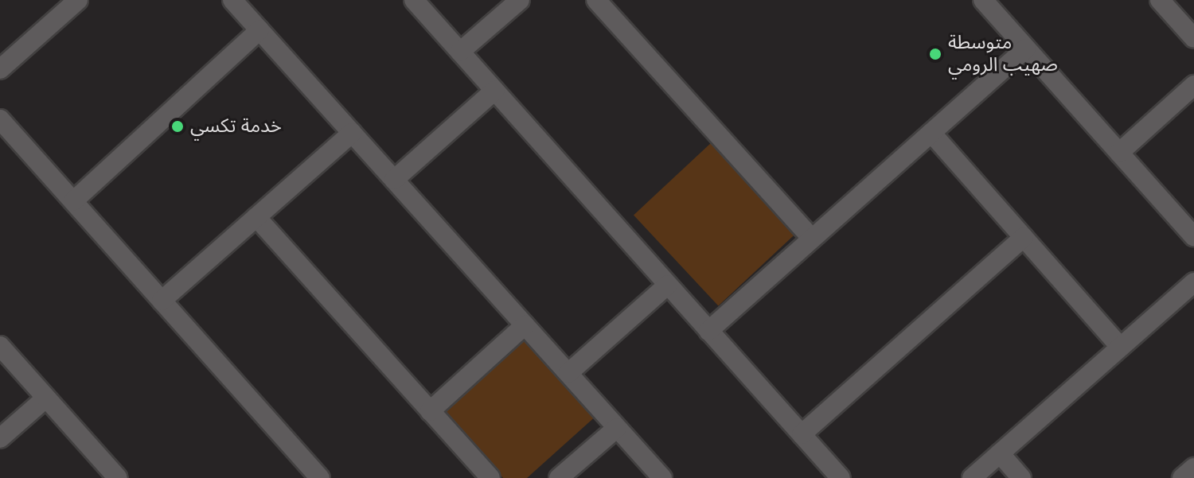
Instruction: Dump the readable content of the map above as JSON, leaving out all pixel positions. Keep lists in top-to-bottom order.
{
  "places": ["متوسطة صهيب الرومي", "خدمة تكسي"]
}
